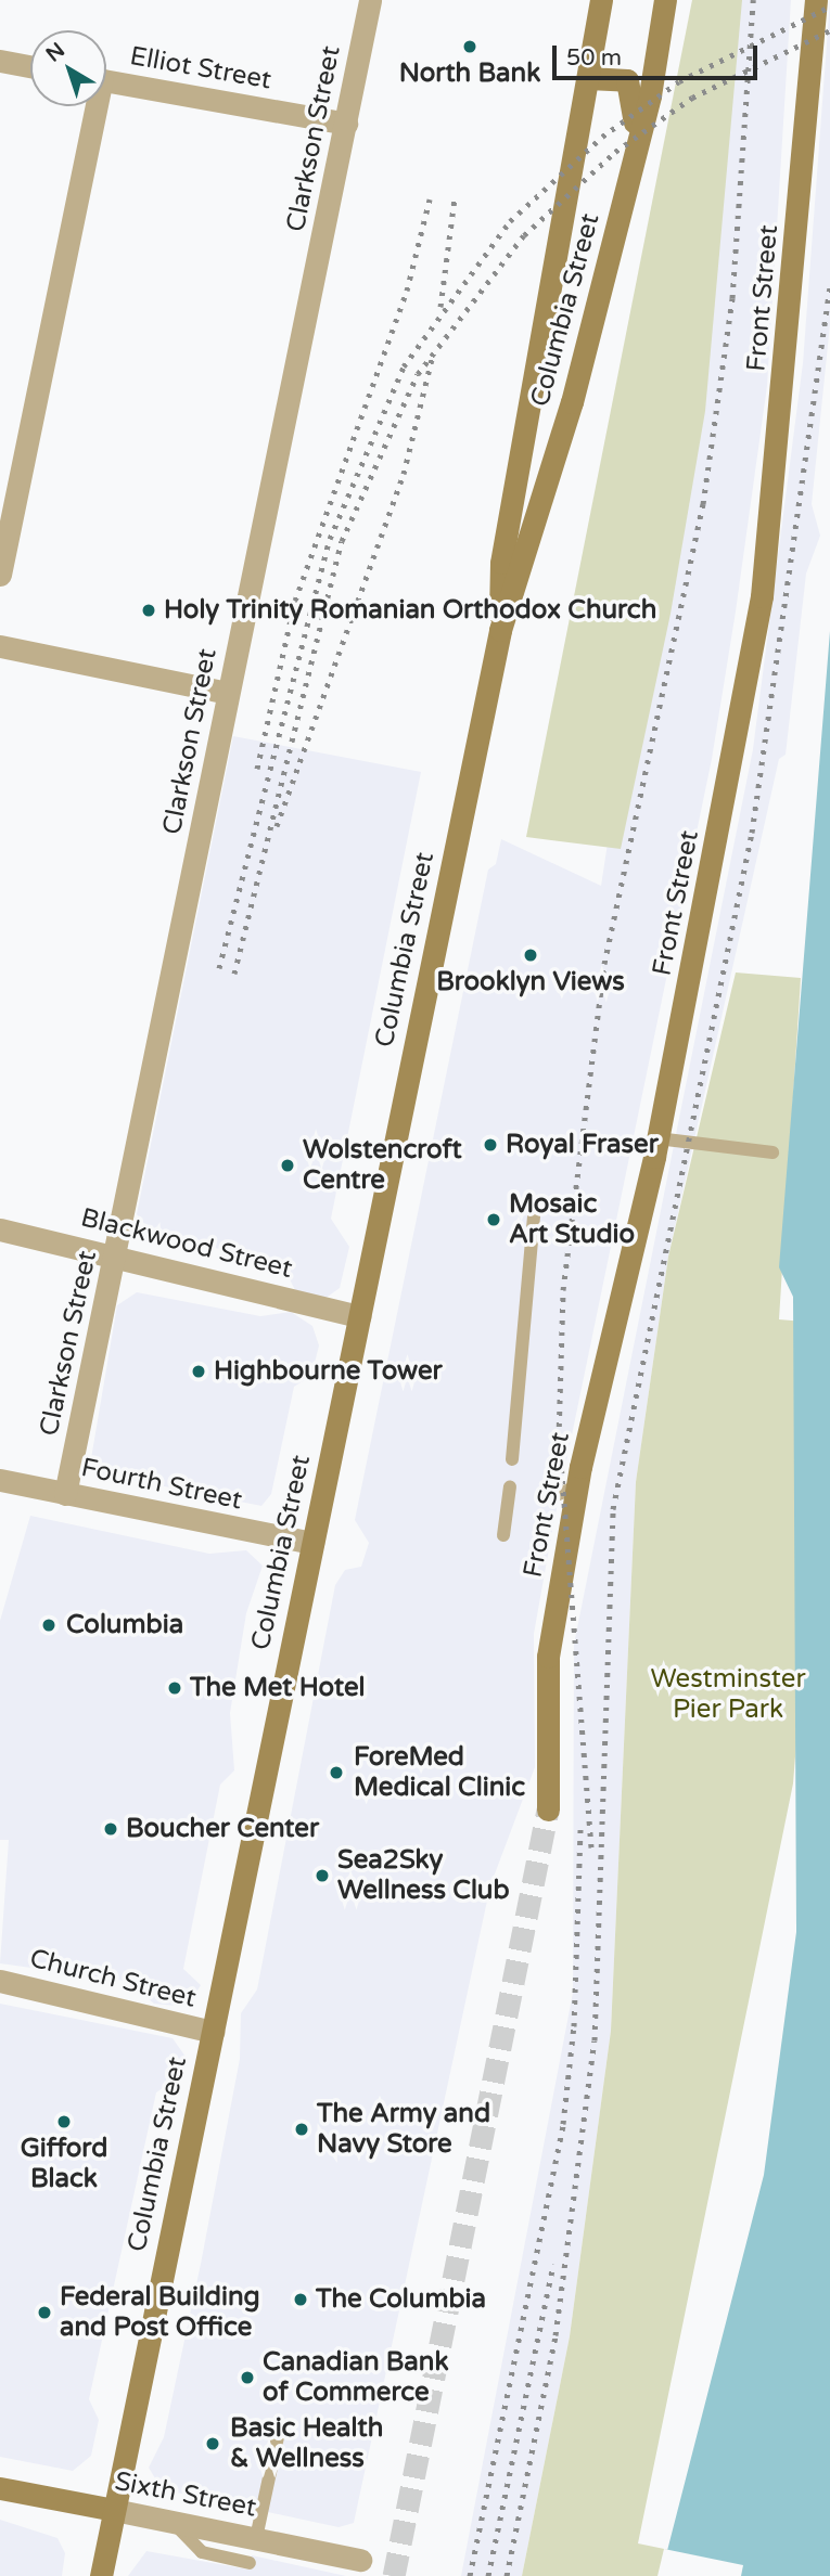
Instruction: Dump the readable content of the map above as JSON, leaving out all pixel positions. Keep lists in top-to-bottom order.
{
  "streets": {
    "street": [
      "Elliot Street",
      "Clarkson Street",
      "Front Street",
      "Columbia Street",
      "Blackwood Street",
      "Fourth Street",
      "Church Street",
      "Sixth Street"
    ]
  },
  "crossings": [
    ["Elliot Street", "Clarkson Street"],
    ["Clarkson Street", "Blackwood Street"],
    ["Clarkson Street", "Fourth Street"],
    ["Columbia Street", "Blackwood Street"],
    ["Columbia Street", "Fourth Street"],
    ["Columbia Street", "Church Street"],
    ["Columbia Street", "Sixth Street"]
  ],
  "parks": ["Westminster Pier Park"],
  "places": [
    "North Bank",
    "Holy Trinity Romanian Orthodox Church",
    "Brooklyn Views",
    "Royal Fraser",
    "Wolstencroft Centre",
    "Mosaic Art Studio",
    "Highbourne Tower",
    "Columbia",
    "The Met Hotel",
    "ForeMed Medical Clinic",
    "Boucher Center",
    "Sea2Sky Wellness Club",
    "Gifford Black",
    "The Army and Navy Store",
    "The Columbia",
    "Federal Building and Post Office",
    "Canadian Bank of Commerce",
    "Basic Health & Wellness"
  ],
  "scale_bar": "50 m",
  "north": "top left"
}
